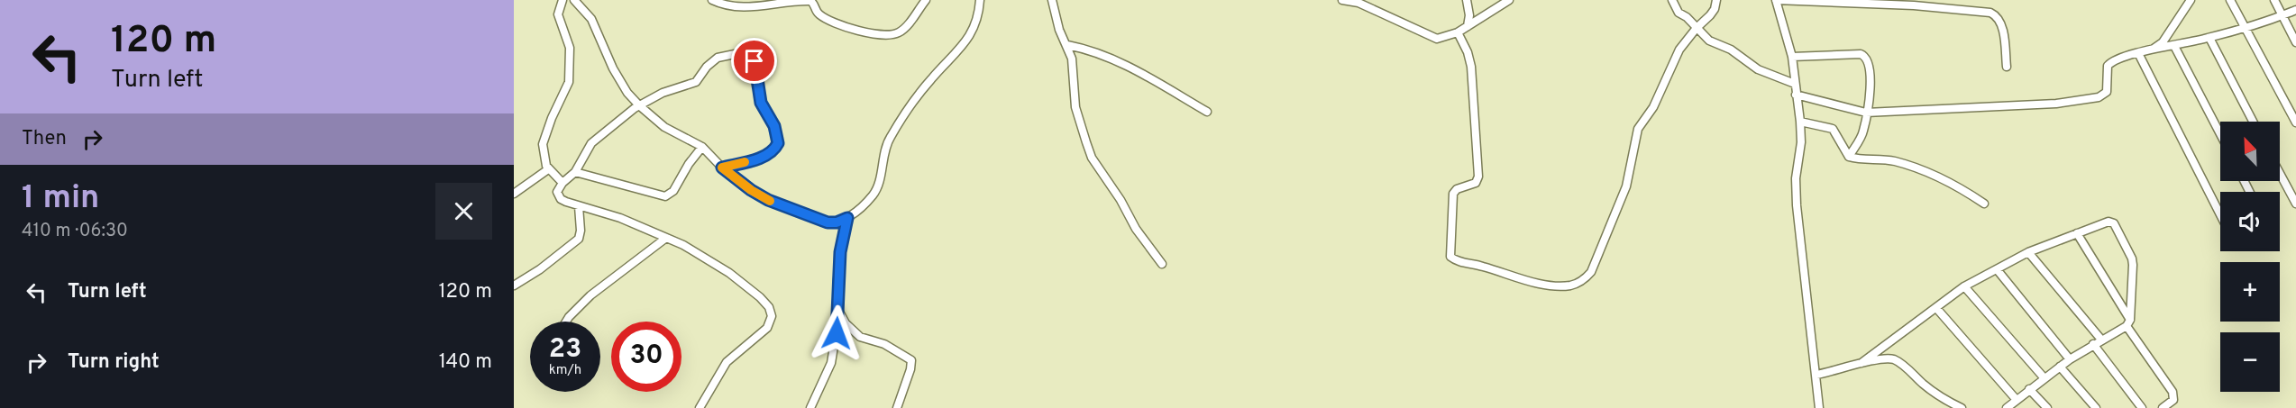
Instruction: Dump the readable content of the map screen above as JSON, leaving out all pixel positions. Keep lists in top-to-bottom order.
{
  "north": "top left",
  "page": {
    "turn": ["120 m", "Turn left"],
    "then": "Then",
    "map_buttons": ["+", "−"],
    "heading": ["1 min", "410 m · 06:30"],
    "list": [
      {
        "name": "Turn left",
        "value": "120 m"
      },
      {
        "name": "Turn right",
        "value": "140 m"
      }
    ],
    "speed": "23 km/h",
    "limit": "30"
  }
}
